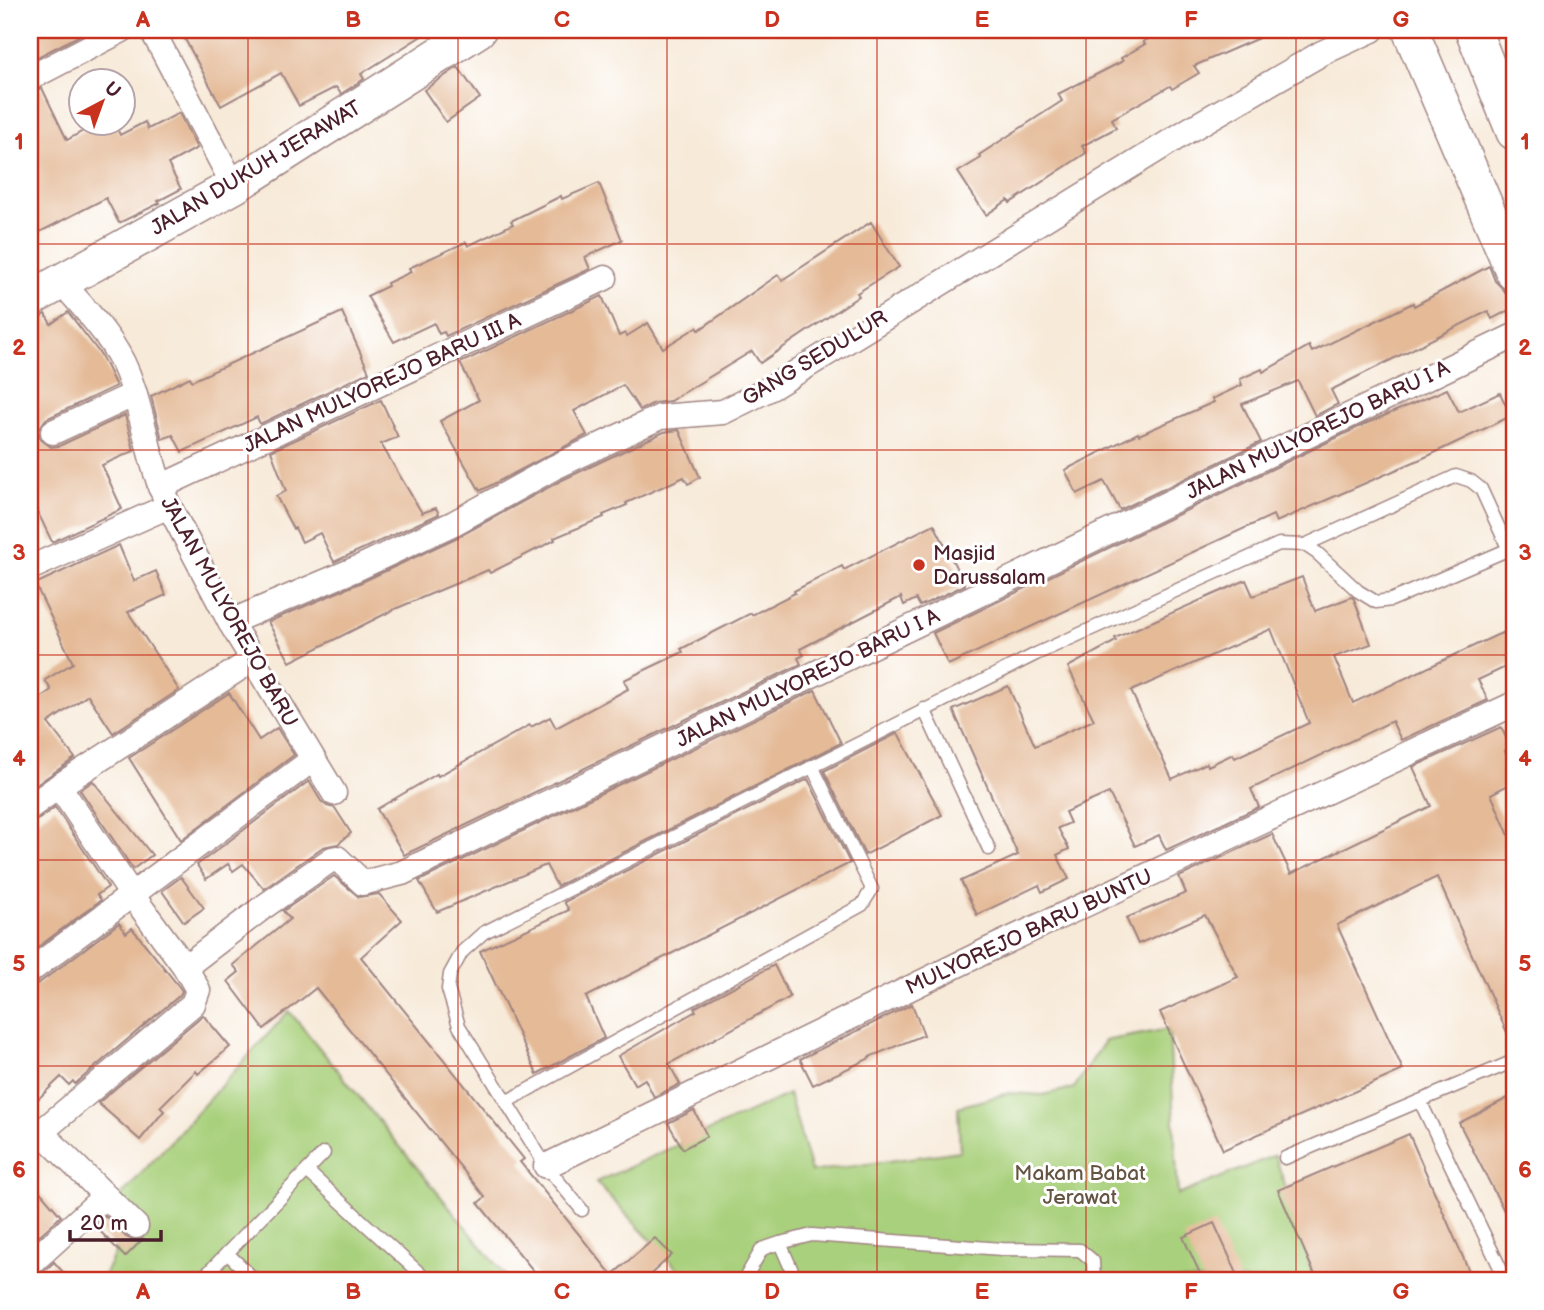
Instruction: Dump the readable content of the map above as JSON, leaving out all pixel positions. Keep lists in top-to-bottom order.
{
  "streets": {
    "street": [
      "JALAN DUKUH JERAWAT",
      "GANG SEDULUR",
      "JALAN MULYOREJO BARU III A",
      "JALAN MULYOREJO BARU I A",
      "JALAN MULYOREJO BARU",
      "MULYOREJO BARU BUNTU"
    ]
  },
  "crossings": [
    ["JALAN DUKUH JERAWAT", "JALAN MULYOREJO BARU"],
    ["GANG SEDULUR", "JALAN MULYOREJO BARU"],
    ["JALAN MULYOREJO BARU III A", "JALAN MULYOREJO BARU"]
  ],
  "parks": ["Makam Babat Jerawat"],
  "places": ["Masjid Darussalam"],
  "scale_bar": "20 m",
  "north": "top right",
  "grid": {
    "columns": [
      "A",
      "B",
      "C",
      "D",
      "E",
      "F",
      "G"
    ],
    "rows": [
      "1",
      "2",
      "3",
      "4",
      "5",
      "6"
    ]
  }
}
